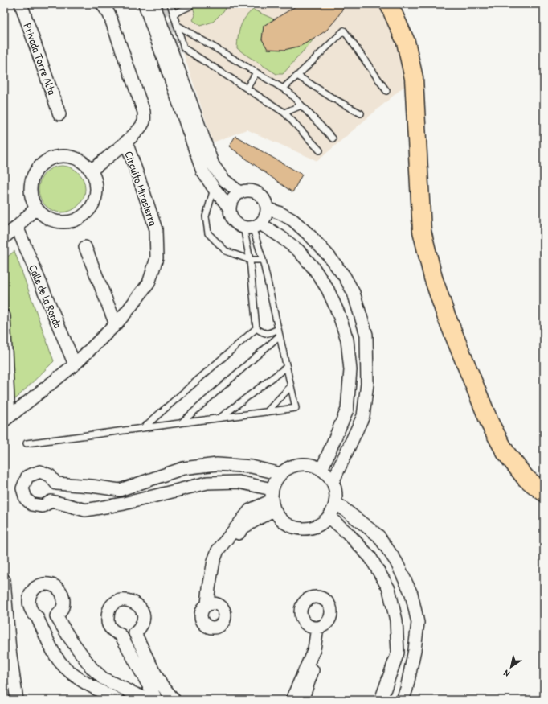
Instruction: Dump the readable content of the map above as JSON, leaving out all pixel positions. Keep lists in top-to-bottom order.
{
  "streets": {
    "street": ["Privada Torre Alta", "Circuito Mirasierra", "Calle de la Ronda"]
  },
  "crossings": [
    ["Circuito Mirasierra", "Calle de la Ronda"]
  ],
  "north": "bottom left"
}
